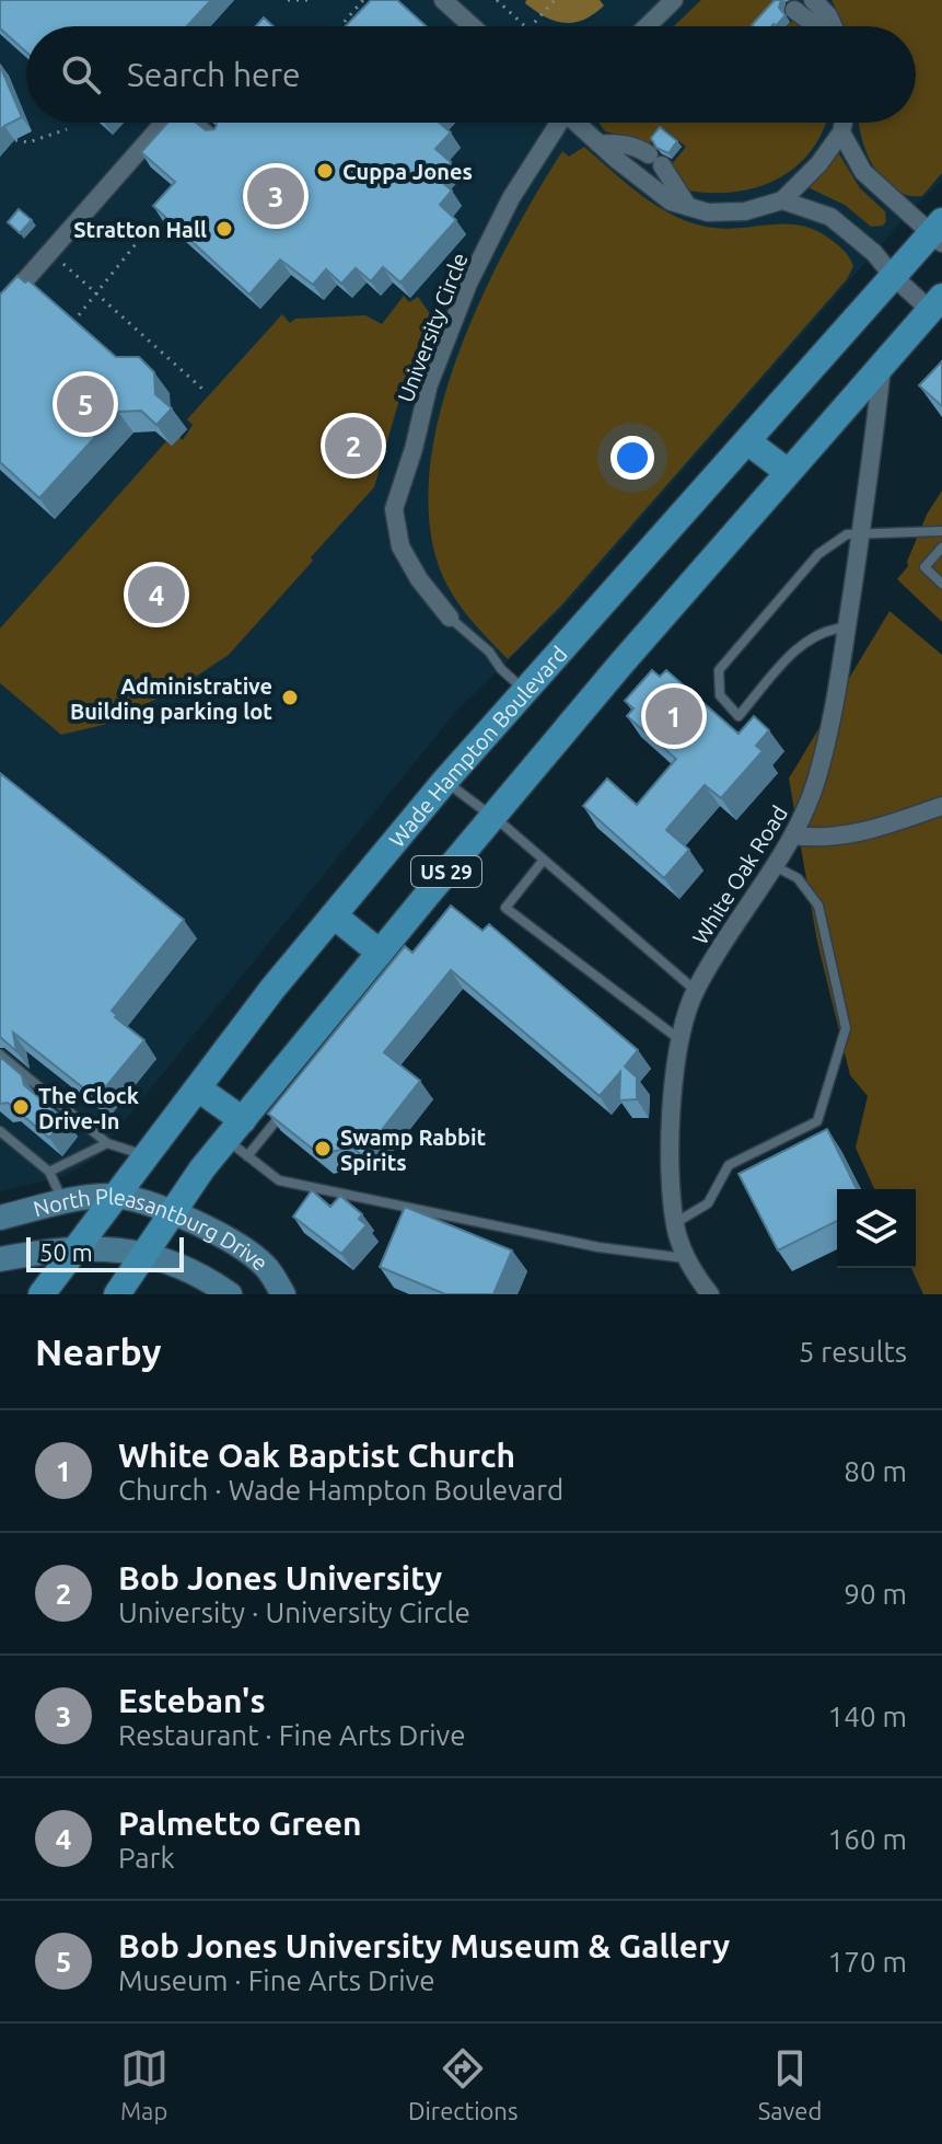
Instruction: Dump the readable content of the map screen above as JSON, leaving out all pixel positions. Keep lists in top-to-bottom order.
{
  "streets": {
    "main road": ["Wade Hampton Boulevard", "US 29", "North Pleasantburg Drive"],
    "street": ["University Circle", "White Oak Road"]
  },
  "crossings": [
    ["University Circle", "Wade Hampton Boulevard"],
    ["Wade Hampton Boulevard", "North Pleasantburg Drive"],
    ["US 29", "White Oak Road"],
    ["US 29", "North Pleasantburg Drive"]
  ],
  "places": [
    "Cuppa Jones",
    "Stratton Hall",
    "Administrative Building parking lot",
    "The Clock Drive-In",
    "Swamp Rabbit Spirits"
  ],
  "scale_bar": "50 m",
  "page": {
    "search": "Search here",
    "pins": [
      "3",
      "5",
      "2",
      "4",
      "1"
    ],
    "scale": "50 m",
    "heading": ["Nearby", "5 results"],
    "list": [
      {
        "mark": "1",
        "name": "White Oak Baptist Church",
        "note": "Church · Wade Hampton Boulevard",
        "value": "80 m"
      },
      {
        "mark": "2",
        "name": "Bob Jones University",
        "note": "University · University Circle",
        "value": "90 m"
      },
      {
        "mark": "3",
        "name": "Esteban's",
        "note": "Restaurant · Fine Arts Drive",
        "value": "140 m"
      },
      {
        "mark": "4",
        "name": "Palmetto Green",
        "note": "Park",
        "value": "160 m"
      },
      {
        "mark": "5",
        "name": "Bob Jones University Museum & Gallery",
        "note": "Museum · Fine Arts Drive",
        "value": "170 m"
      }
    ],
    "nav": ["Map", "Directions", "Saved"]
  }
}
